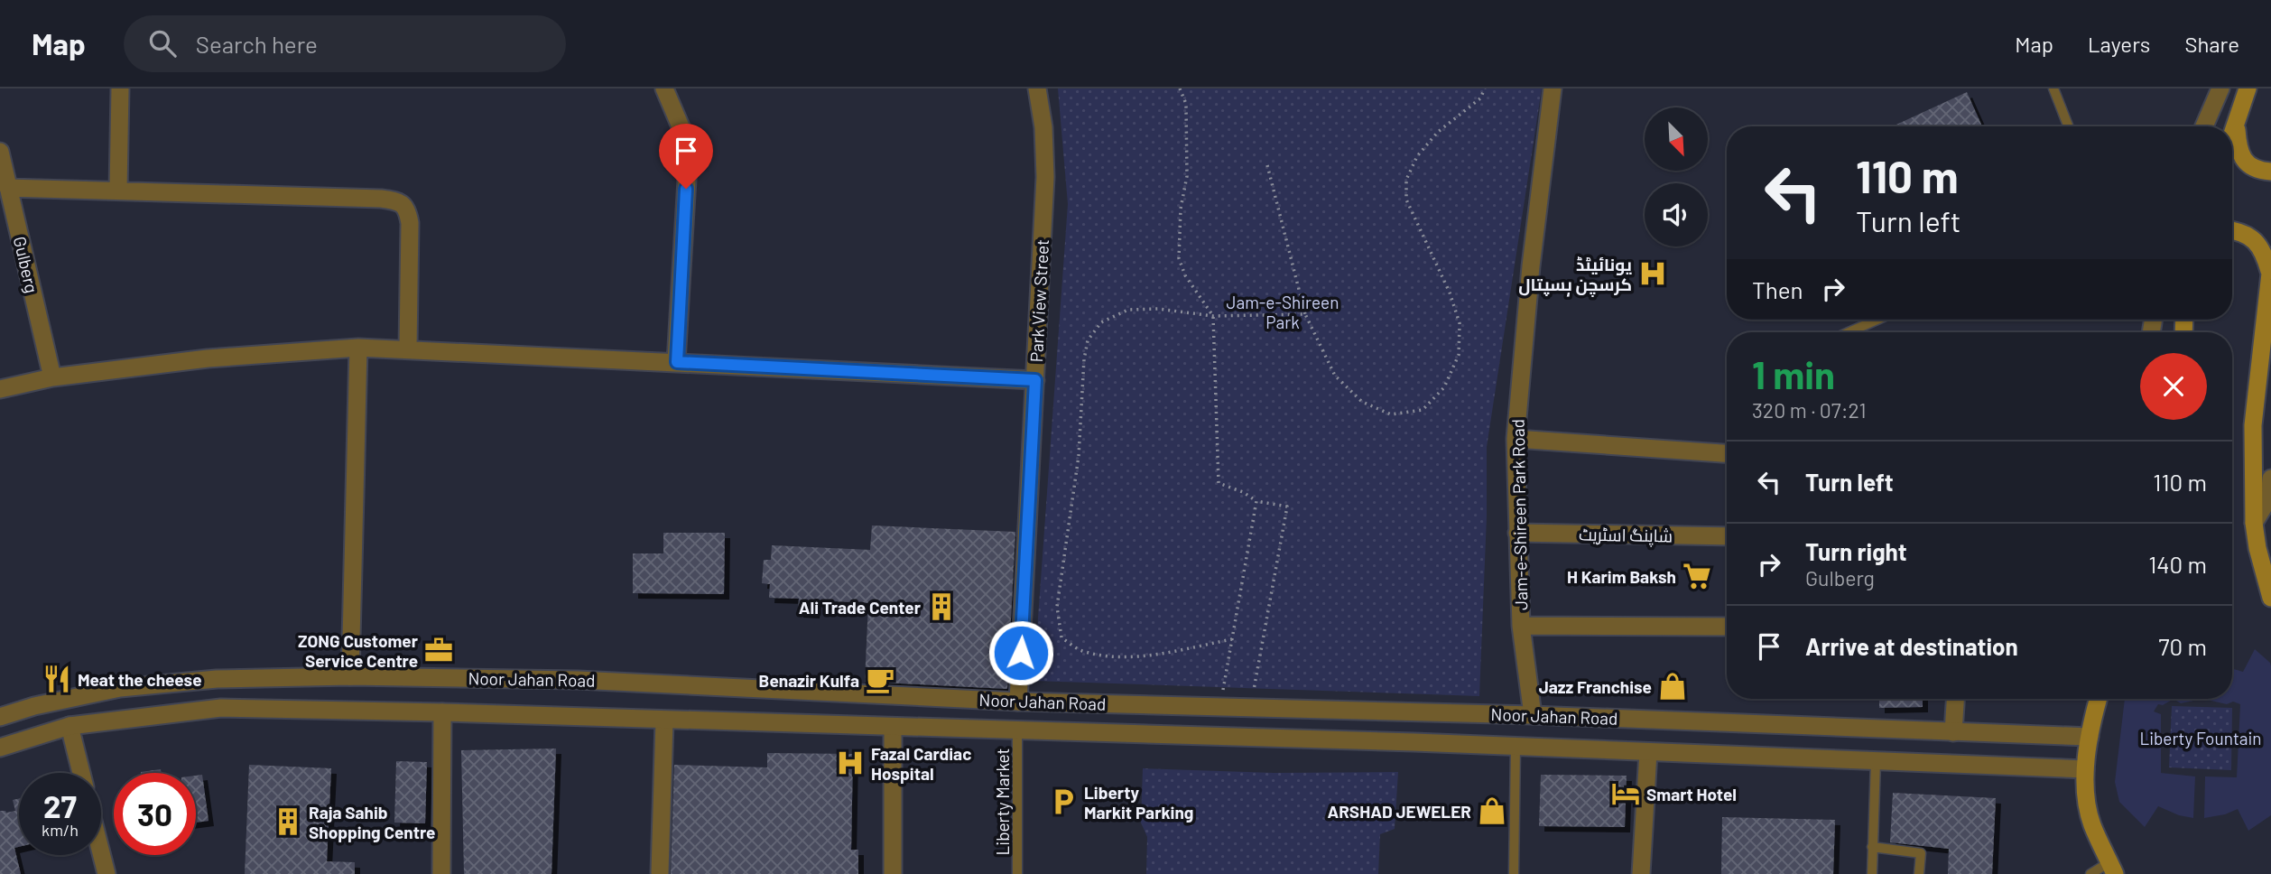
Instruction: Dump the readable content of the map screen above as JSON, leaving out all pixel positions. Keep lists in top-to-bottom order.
{
  "streets": {
    "street": [
      "Gulberg",
      "Park View Street",
      "Jam-e-Shireen Park Road",
      "شاپنگ اسٹریٹ",
      "Noor Jahan Road"
    ],
    "lane": ["Liberty Market"]
  },
  "crossings": [
    ["Park View Street", "Noor Jahan Road"],
    ["Jam-e-Shireen Park Road", "شاپنگ اسٹریٹ"],
    ["Jam-e-Shireen Park Road", "Noor Jahan Road"],
    ["Noor Jahan Road", "Liberty Market"]
  ],
  "parks": ["Jam-e-Shireen Park", "Liberty Fountain"],
  "places": {
    "hospital": ["یونائیٹڈ کرسچن ہسپتال", "Fazal Cardiac Hospital"],
    "supermarket": ["H Karim Baksh"],
    "building": ["Ali Trade Center", "Raja Sahib Shopping Centre"],
    "office": ["ZONG Customer Service Centre"],
    "restaurant": ["Meat the cheese"],
    "cafe": ["Benazir Kulfa"],
    "shop": ["Jazz Franchise", "ARSHAD JEWELER"],
    "hotel": ["Smart Hotel"],
    "parking": ["Liberty Markit Parking"]
  },
  "north": "bottom right",
  "page": {
    "header": "Map",
    "search": "Search here",
    "nav": ["Map", "Layers", "Share"],
    "turn": ["110 m", "Turn left"],
    "then": "Then",
    "heading": ["1 min", "320 m · 07:21"],
    "list": [
      {
        "name": "Turn left",
        "value": "110 m"
      },
      {
        "name": "Turn right",
        "note": "Gulberg",
        "value": "140 m"
      },
      {
        "name": "Arrive at destination",
        "value": "70 m"
      }
    ],
    "speed": "27 km/h",
    "limit": "30"
  }
}
